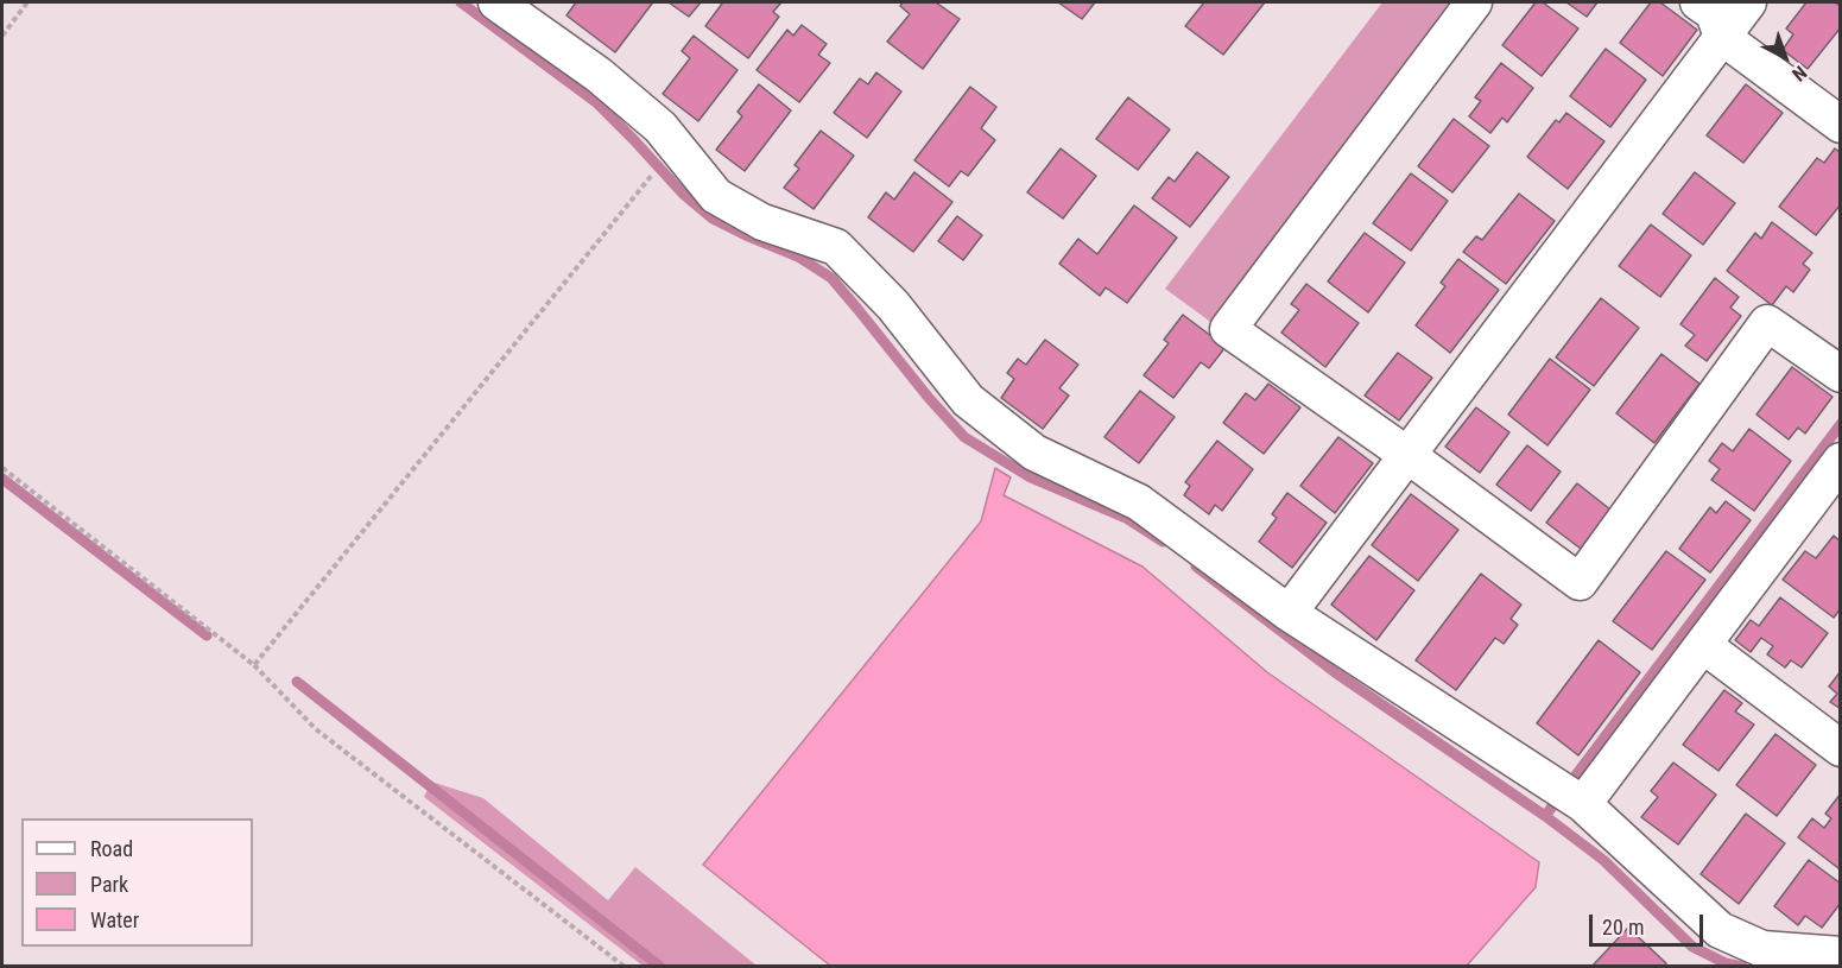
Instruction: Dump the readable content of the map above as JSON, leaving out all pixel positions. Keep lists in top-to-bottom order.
{
  "legend": ["Road", "Park", "Water"],
  "scale_bar": "20 m",
  "north": "bottom right"
}
